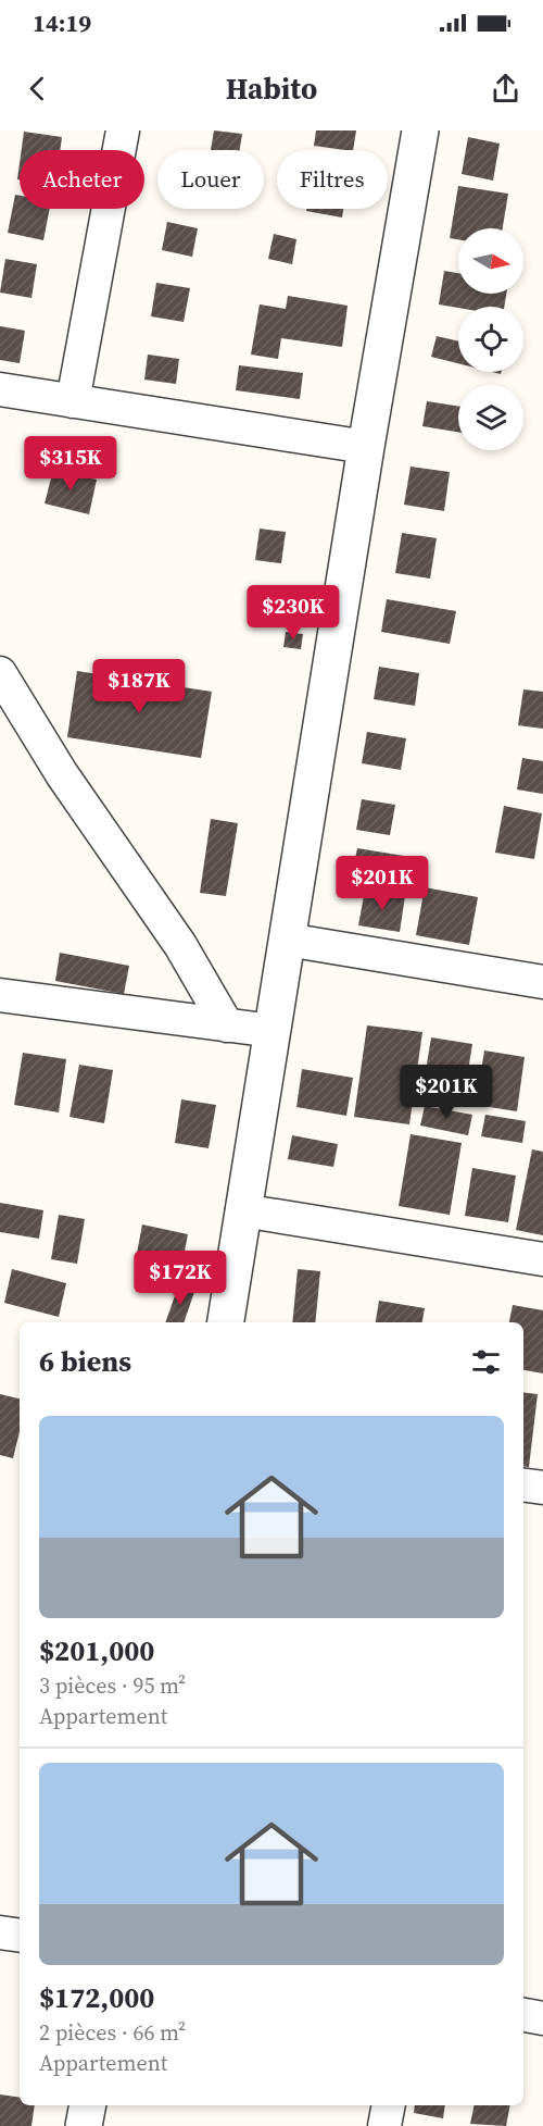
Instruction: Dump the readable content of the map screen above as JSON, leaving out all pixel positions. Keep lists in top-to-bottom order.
{
  "north": "right",
  "page": {
    "status": "14:19",
    "header": "Habito",
    "chip": ["Acheter", "Louer", "Filtres"],
    "price": [
      "$315K",
      "$230K",
      "$187K",
      "$201K",
      "$201K",
      "$172K"
    ],
    "heading": "6 biens",
    "list": [
      {
        "name": "$201,000",
        "note": "3 pièces · 95 m² · Appartement"
      },
      {
        "name": "$172,000",
        "note": "2 pièces · 66 m² · Appartement"
      }
    ]
  }
}
